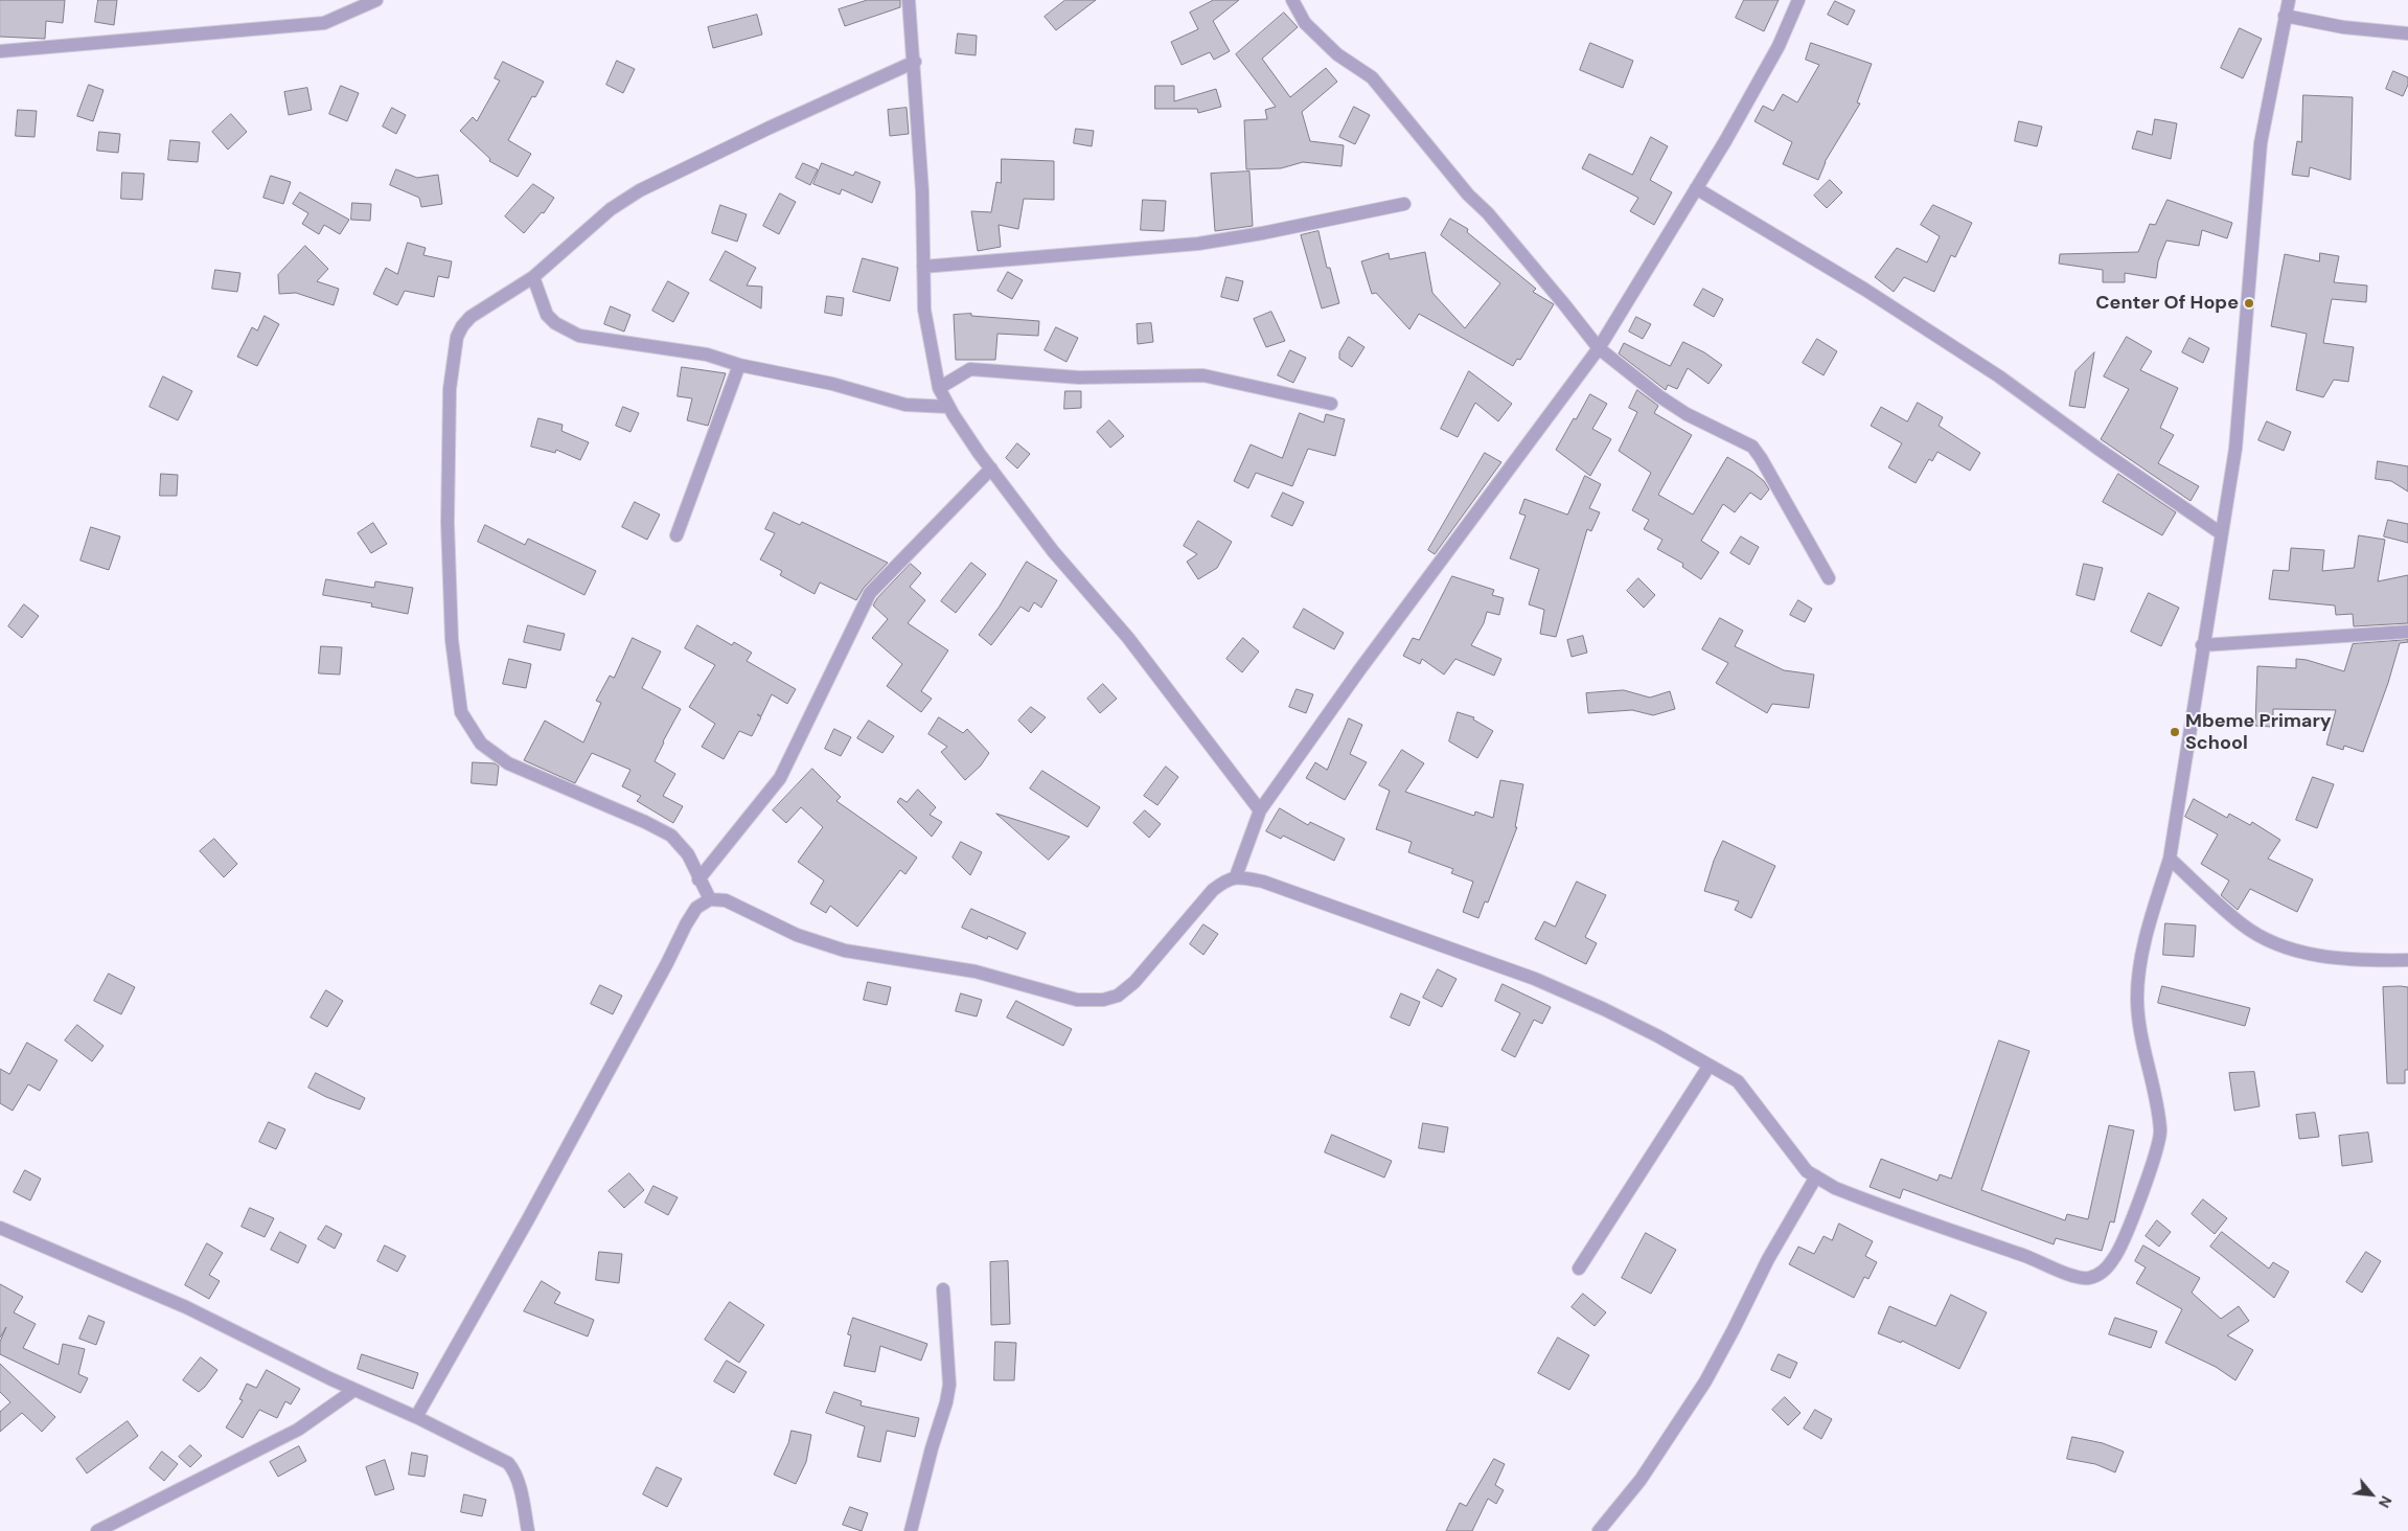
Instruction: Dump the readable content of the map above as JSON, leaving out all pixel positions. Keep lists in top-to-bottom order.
{
  "places": ["Center Of Hope", "Mbeme Primary School"],
  "north": "bottom right"
}
